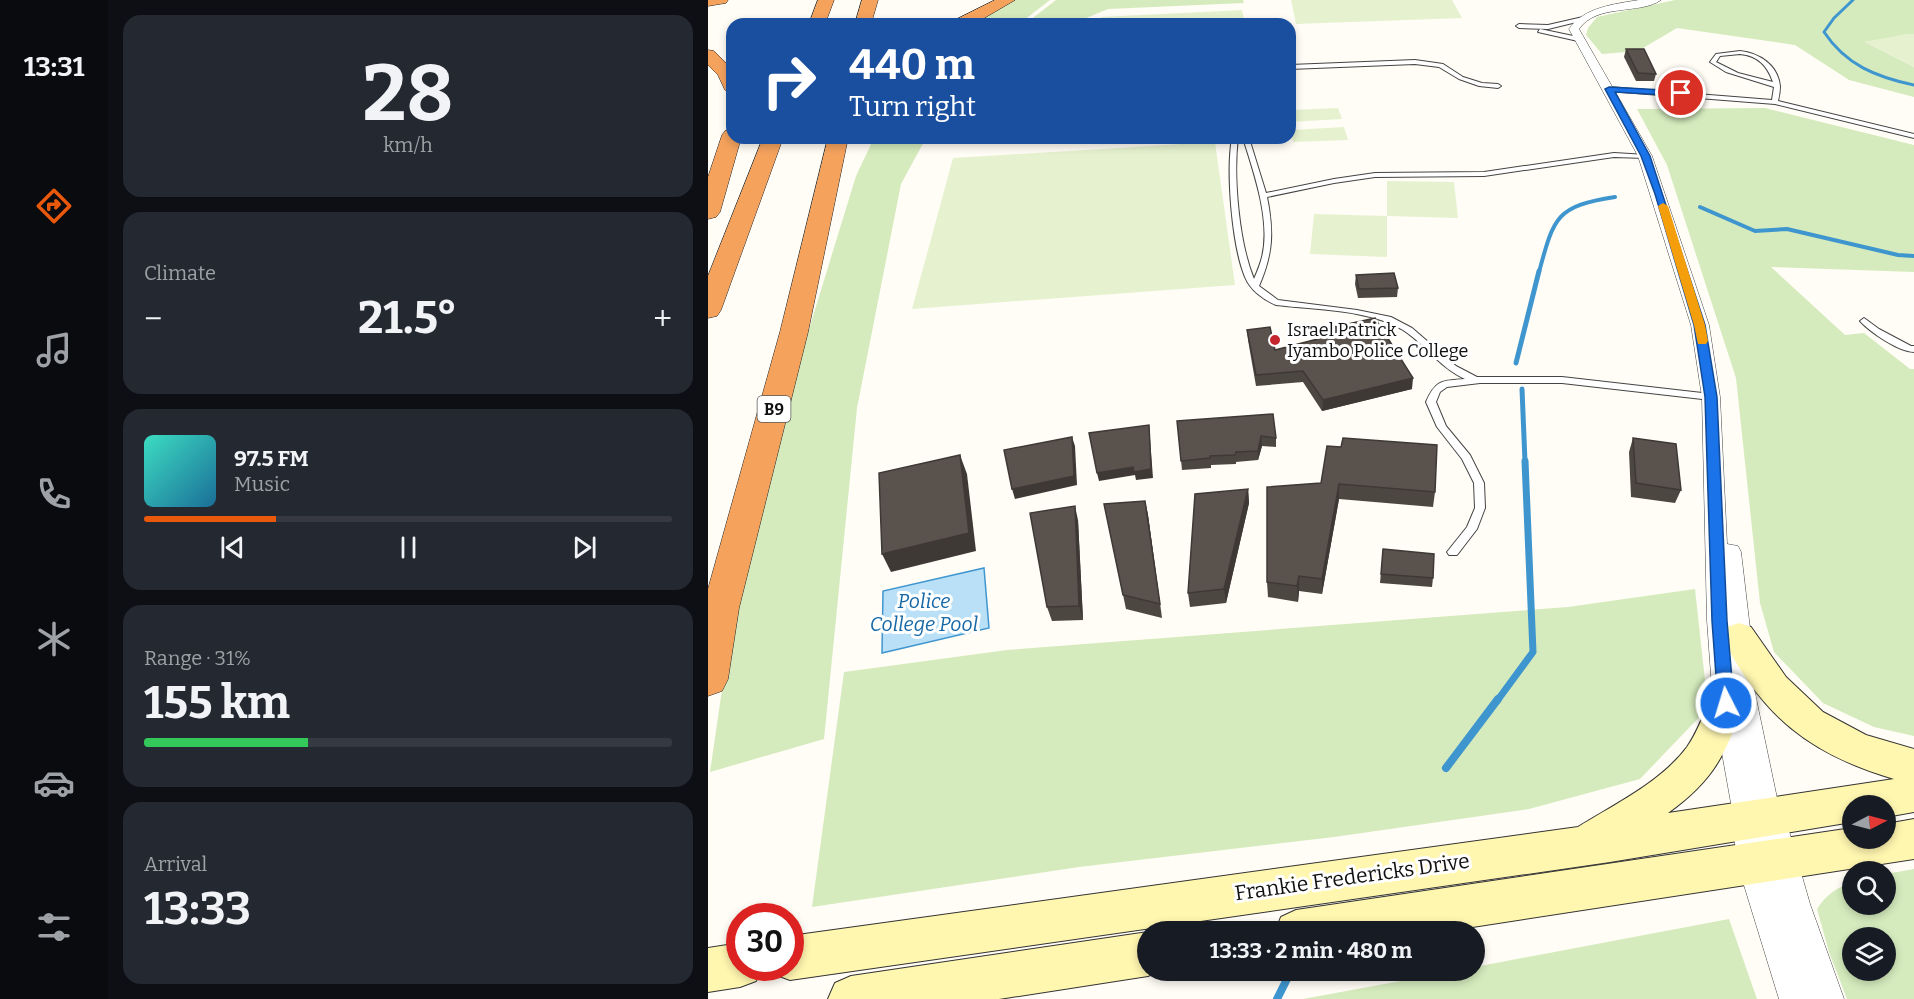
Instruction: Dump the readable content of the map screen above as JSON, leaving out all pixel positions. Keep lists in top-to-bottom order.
{
  "streets": {
    "highway": ["B9"],
    "main road": ["Frankie Fredericks Drive"]
  },
  "water": ["Police College Pool"],
  "places": ["Israel Patrick Iyambo Police College"],
  "north": "right",
  "page": {
    "tabs": "13:31",
    "tile": [
      ["28", "km/h"],
      "Climate",
      ["Range · 31%", "155 km"],
      ["Arrival", "13:33"]
    ],
    "turn": ["440 m", "Turn right"],
    "heat": ["−", "21.5°", "+"],
    "song": ["97.5 FM", "Music"],
    "limit": "30",
    "trip": "13:33 · 2 min · 480 m"
  }
}
